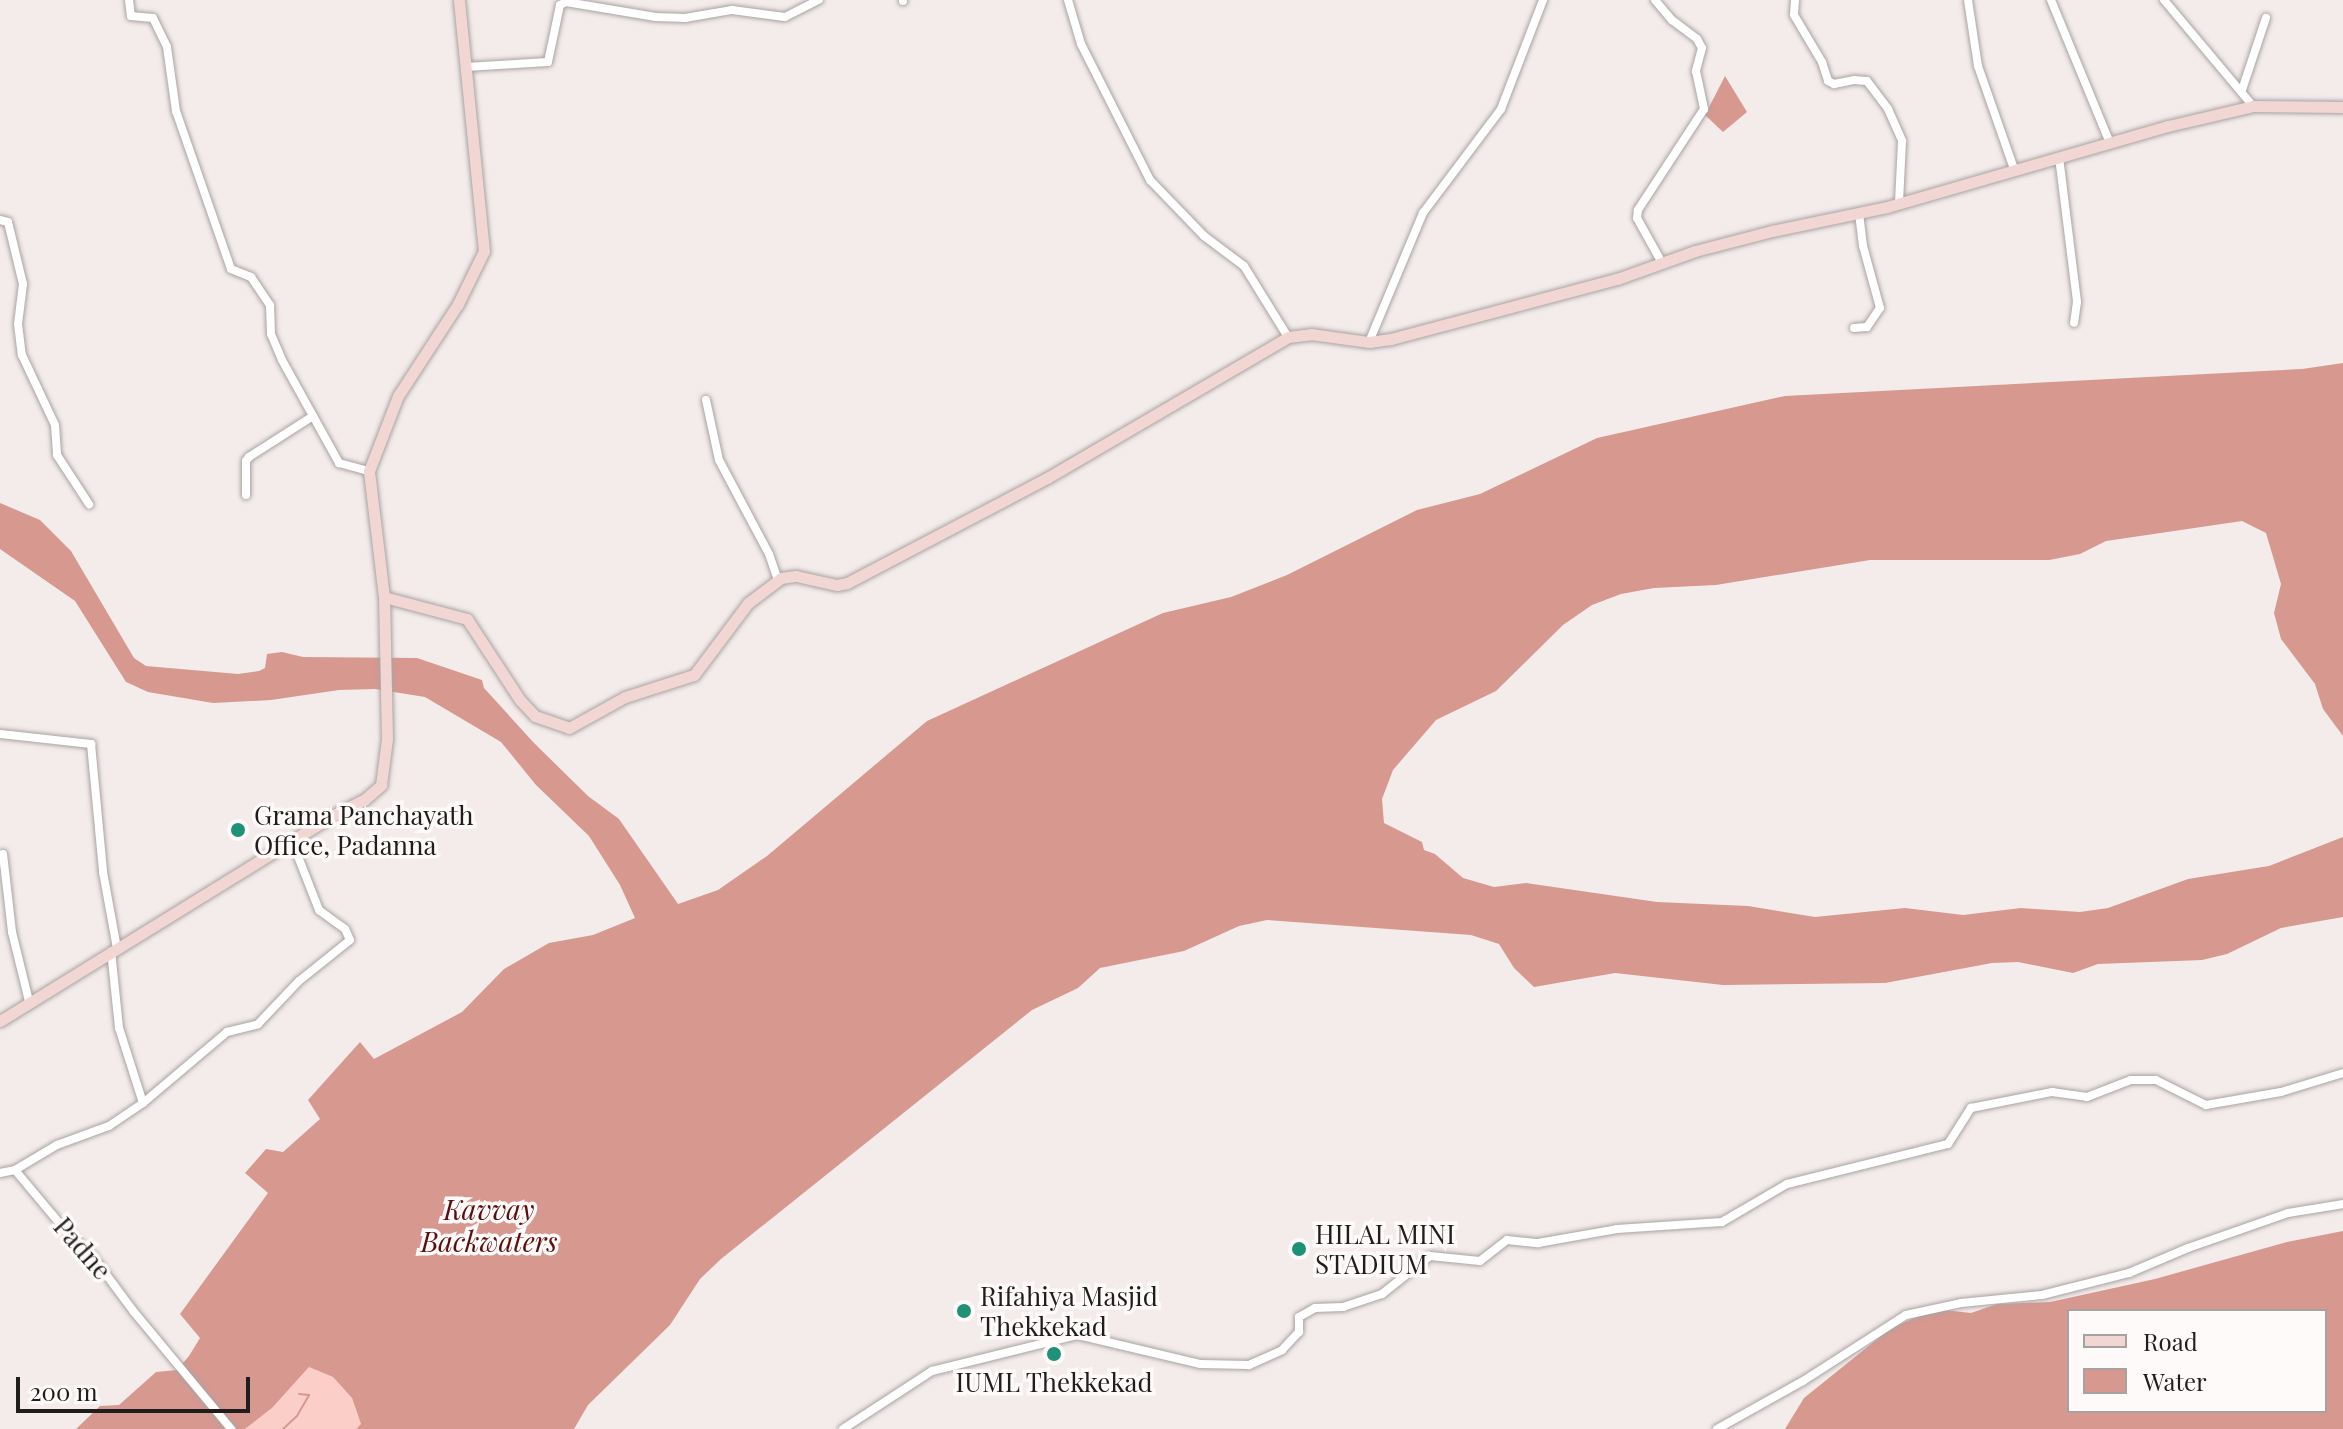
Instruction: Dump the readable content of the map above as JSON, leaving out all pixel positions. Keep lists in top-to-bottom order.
{
  "streets": {
    "street": ["Padne"]
  },
  "water": ["Kavvay Backwaters"],
  "places": [
    "Grama Panchayath Office, Padanna",
    "HILAL MINI STADIUM",
    "Rifahiya Masjid Thekkekad",
    "IUML Thekkekad"
  ],
  "legend": ["Road", "Water"],
  "scale_bar": "200 m"
}
